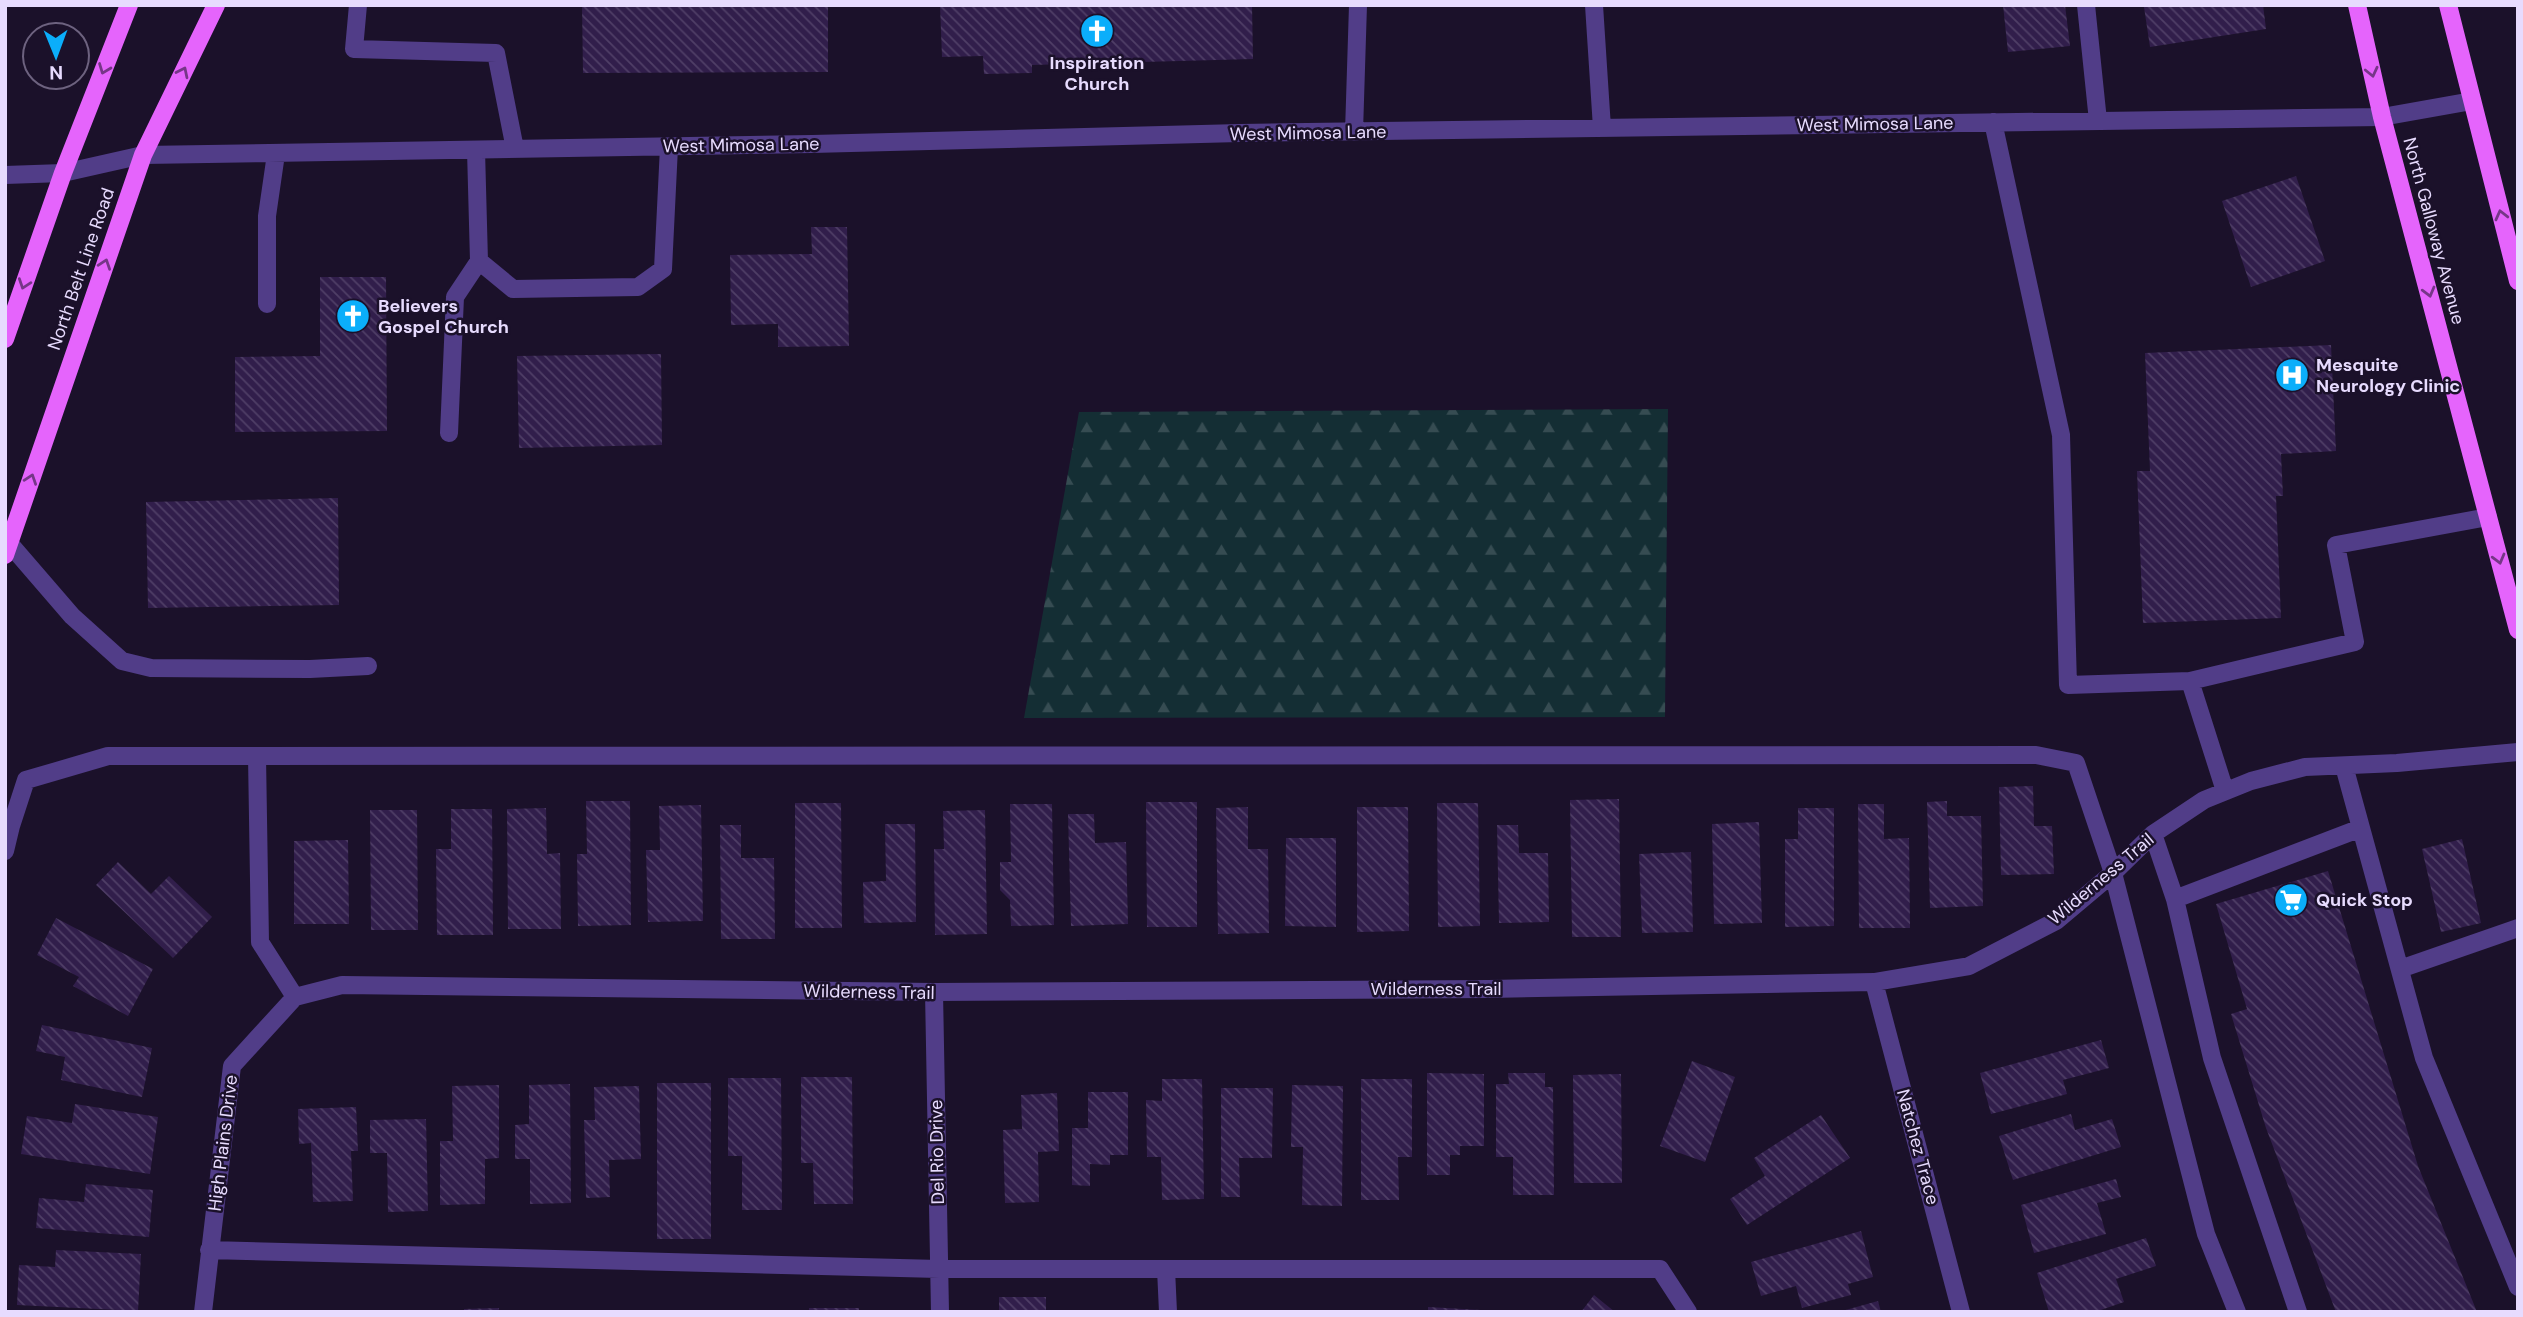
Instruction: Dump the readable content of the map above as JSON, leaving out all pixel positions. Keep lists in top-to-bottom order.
{
  "streets": {
    "main road": ["North Galloway Avenue", "North Belt Line Road"],
    "street": [
      "West Mimosa Lane",
      "Wilderness Trail",
      "High Plains Drive",
      "Natchez Trace",
      "Del Rio Drive"
    ]
  },
  "crossings": [
    ["West Mimosa Lane", "North Galloway Avenue"],
    ["West Mimosa Lane", "North Belt Line Road"],
    ["Wilderness Trail", "High Plains Drive"],
    ["Wilderness Trail", "Natchez Trace"],
    ["Wilderness Trail", "Del Rio Drive"]
  ],
  "places": {
    "church": ["Inspiration Church", "Believers Gospel Church"],
    "hospital": ["Mesquite Neurology Clinic"],
    "supermarket": ["Quick Stop"]
  },
  "north": "bottom"
}
